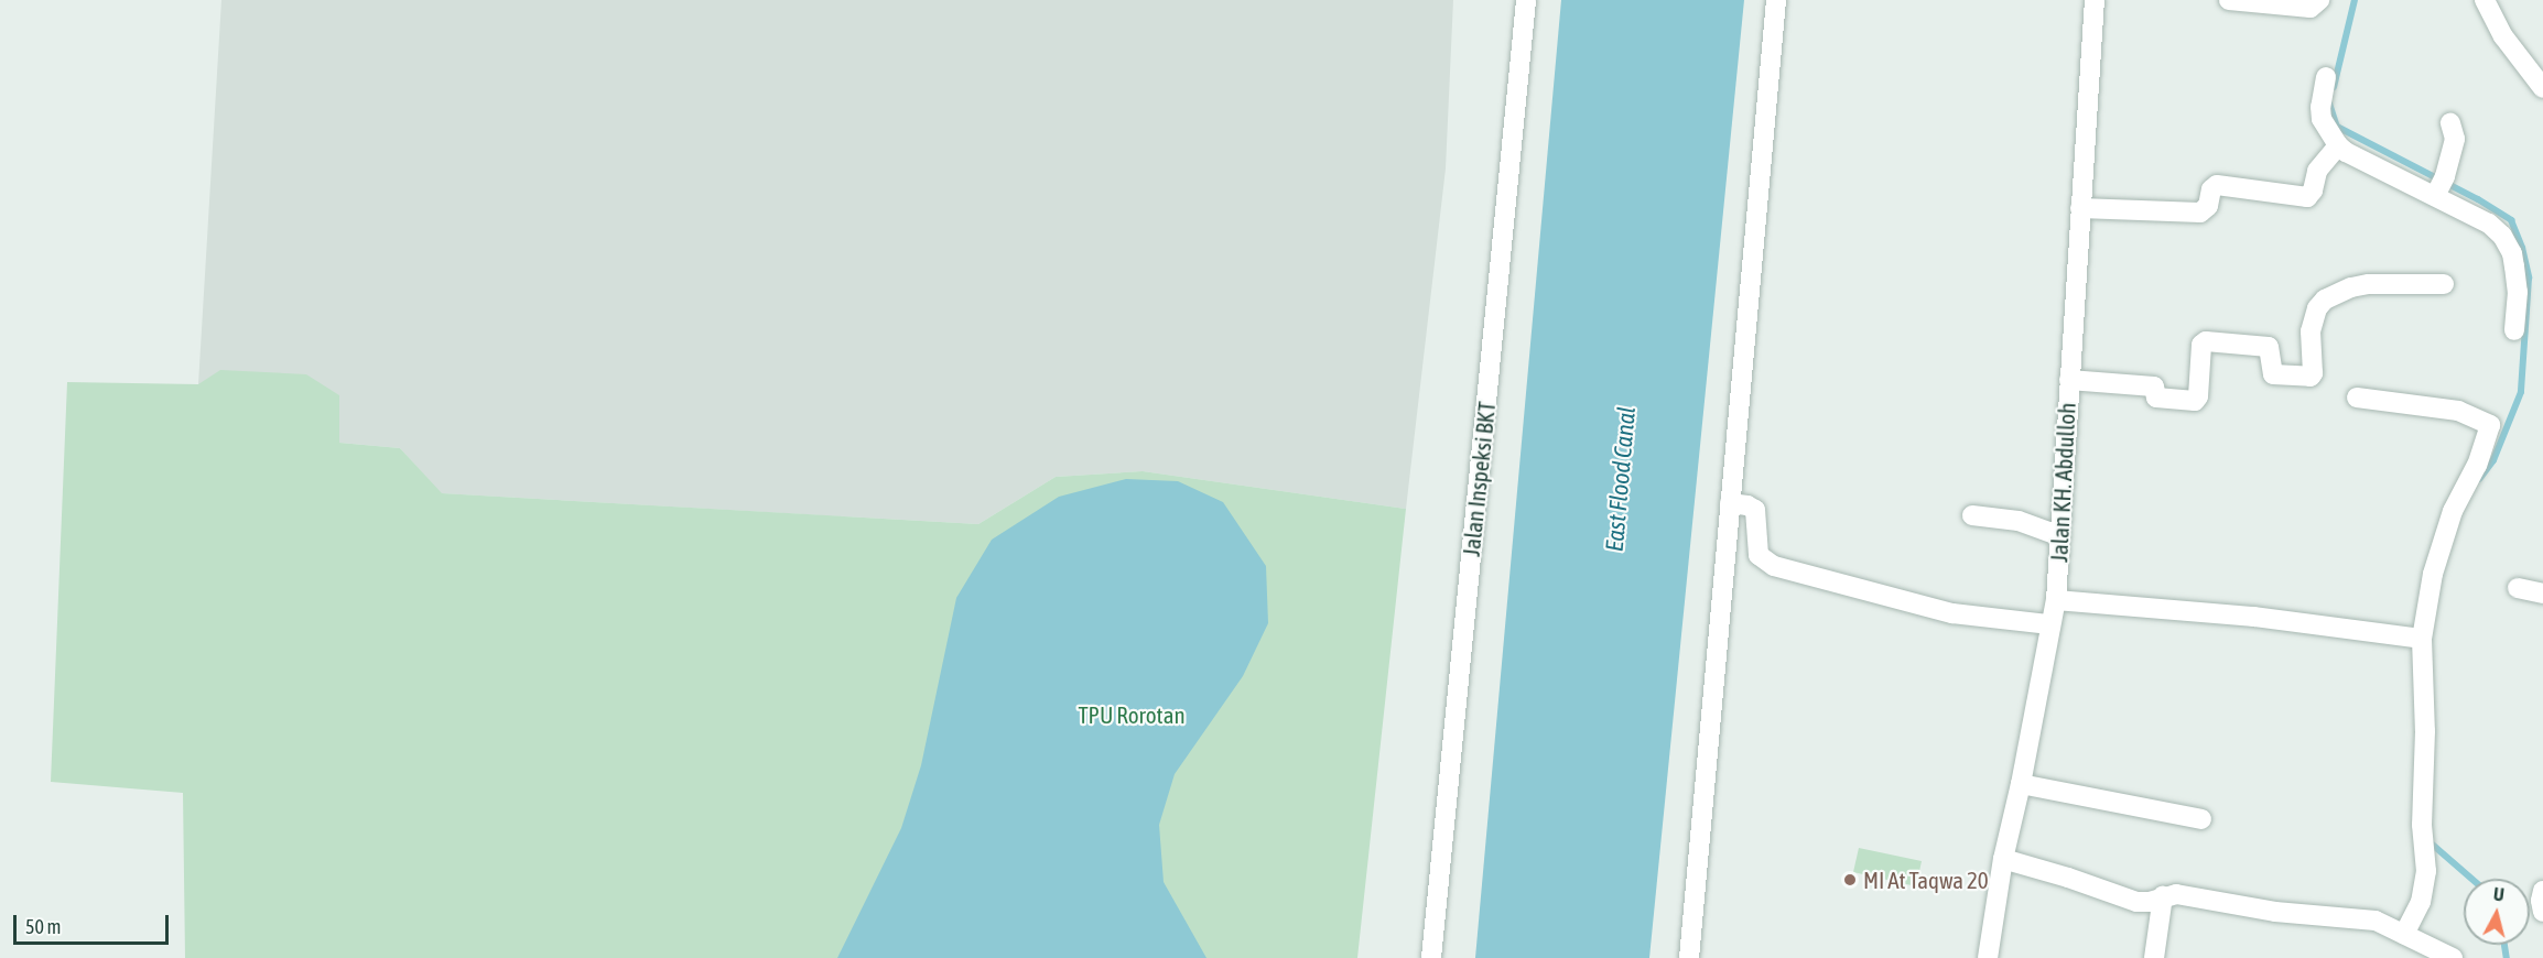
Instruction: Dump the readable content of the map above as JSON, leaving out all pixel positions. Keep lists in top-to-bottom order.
{
  "streets": {
    "street": ["Jalan Inspeksi BKT", "Jalan KH. Abdulloh"]
  },
  "water": ["East Flood Canal"],
  "parks": ["TPU Rorotan"],
  "places": ["MI At Taqwa 20"],
  "scale_bar": "50 m",
  "north": "top"
}
